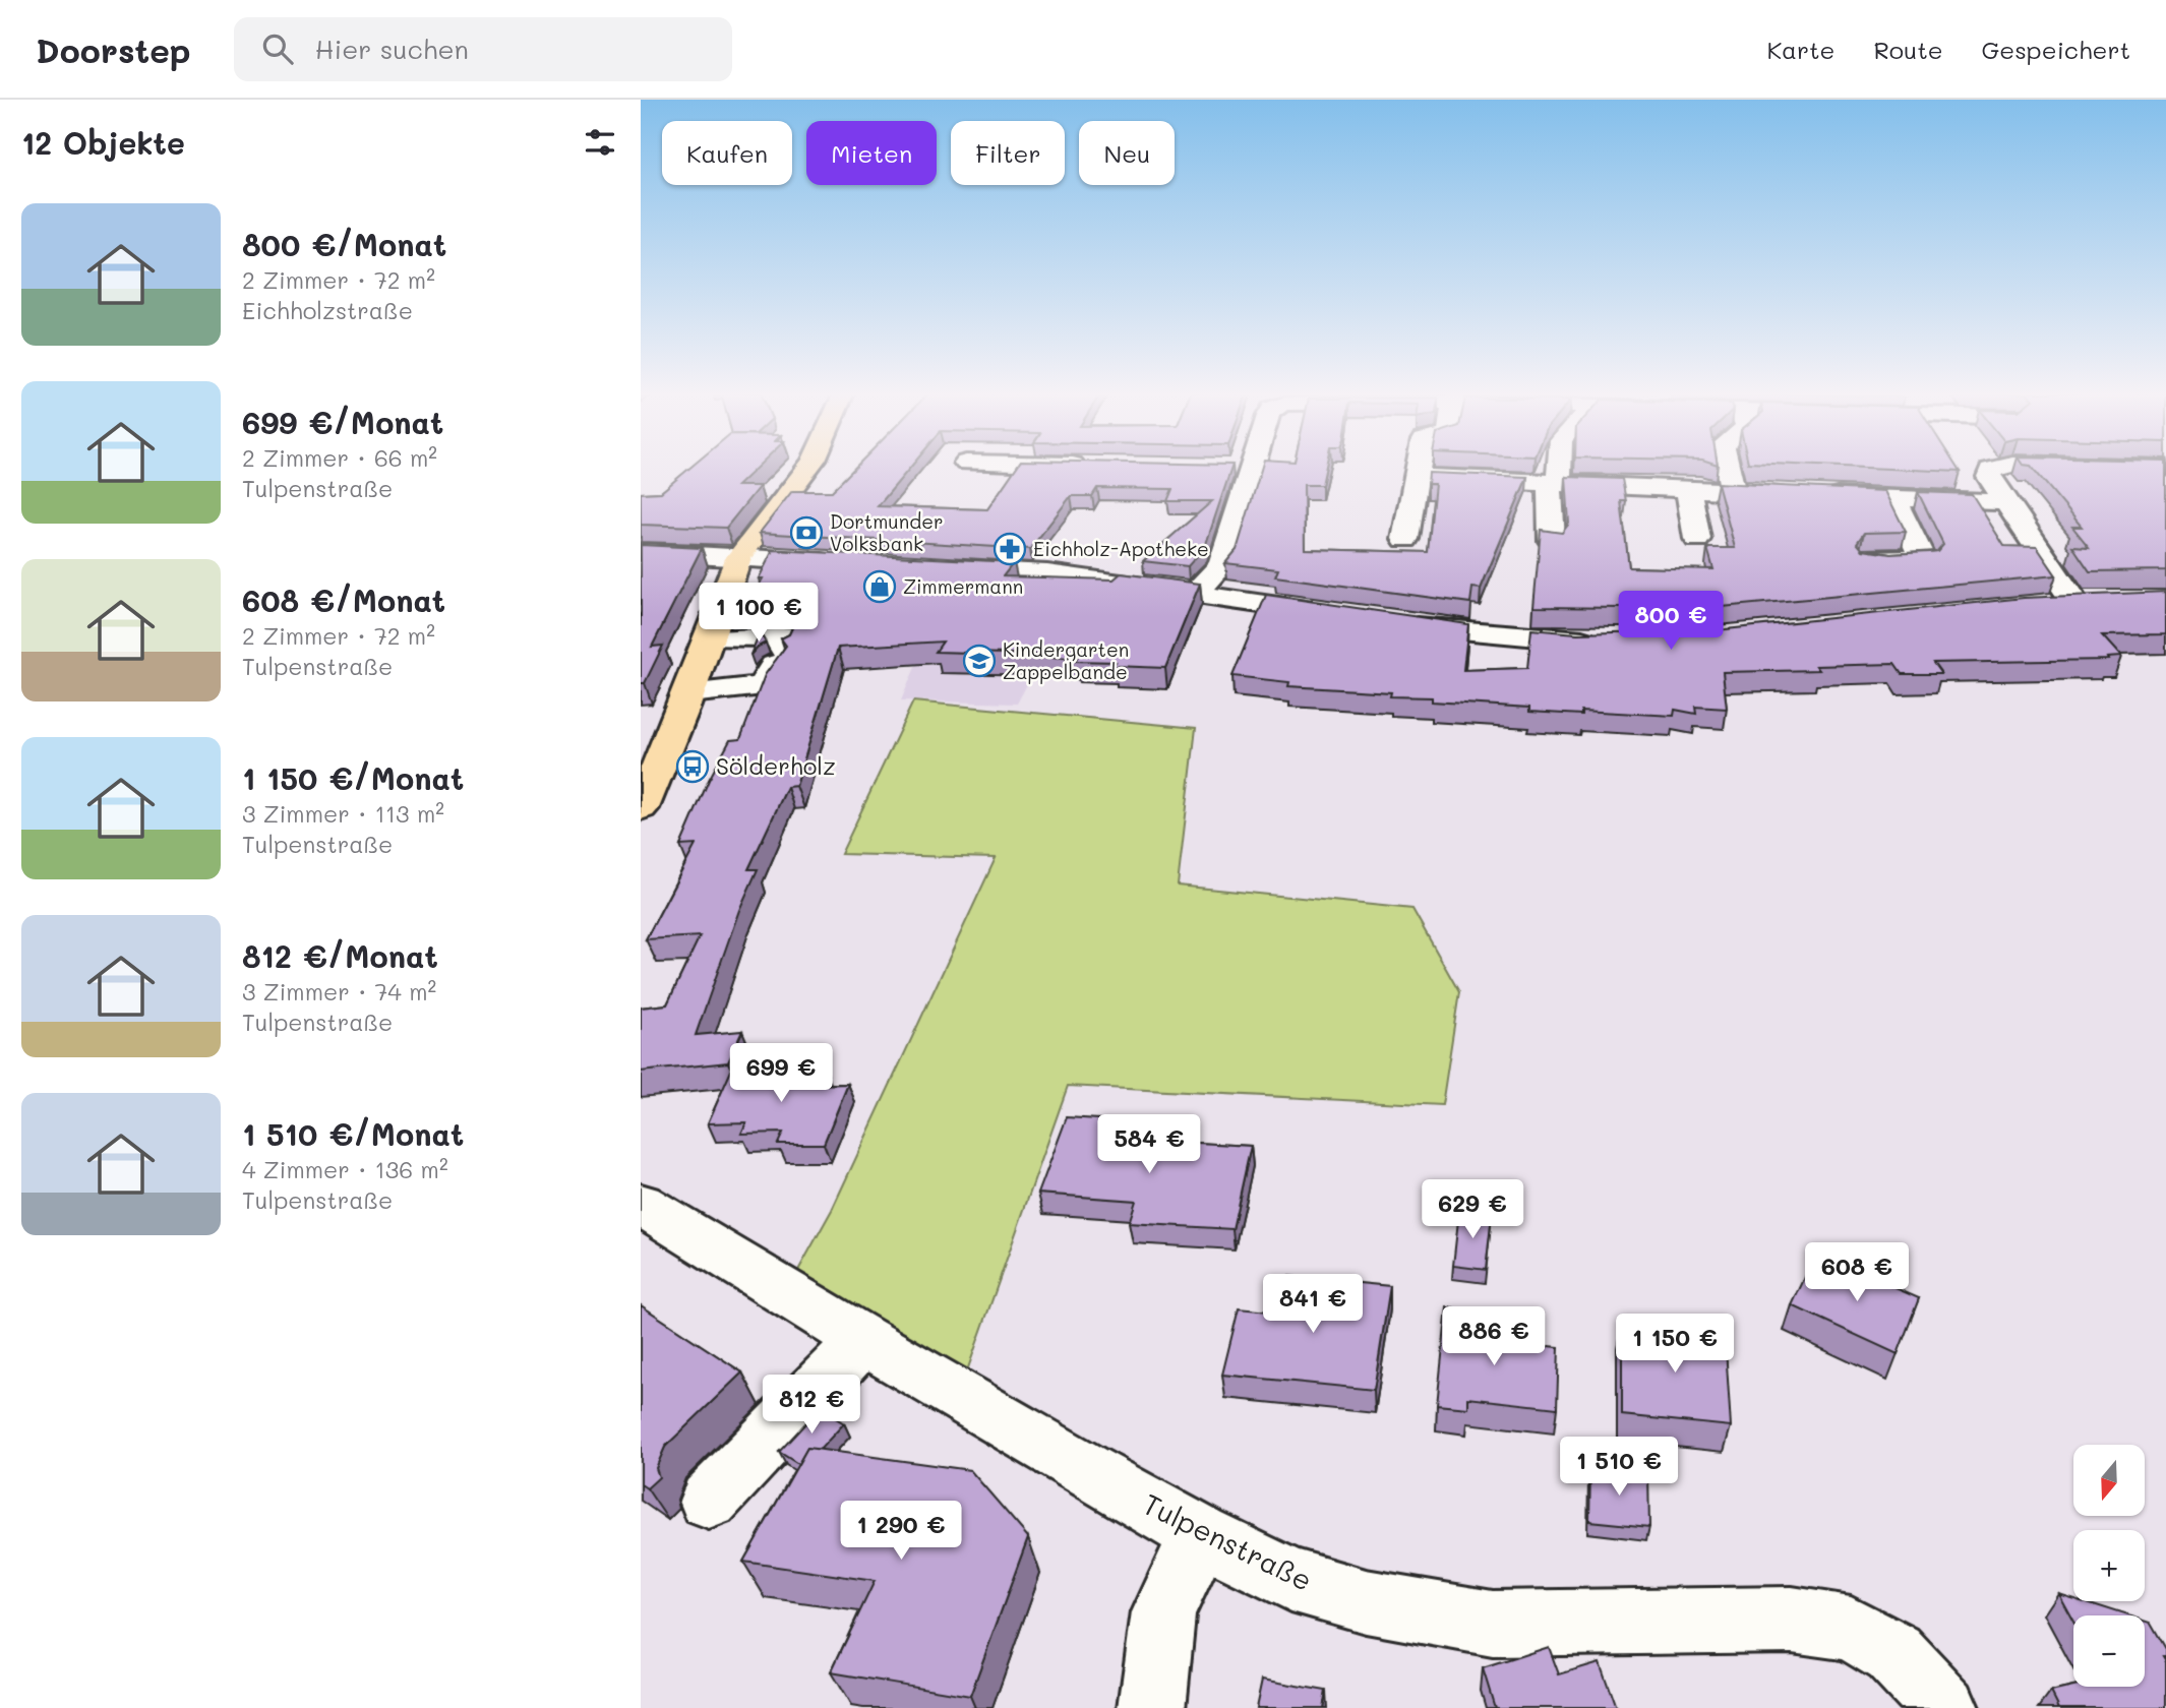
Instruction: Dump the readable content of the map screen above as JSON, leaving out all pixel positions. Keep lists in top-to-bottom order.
{
  "streets": {
    "street": ["Tulpenstraße"]
  },
  "places": {
    "bank": ["Dortmunder Volksbank"],
    "pharmacy": ["Eichholz-Apotheke"],
    "shop": ["Zimmermann"],
    "school or university": ["Kindergarten Zappelbande"],
    "bus stop": ["Sölderholz"]
  },
  "north": "bottom",
  "page": {
    "header": "Doorstep",
    "search": "Hier suchen",
    "nav": ["Karte", "Route", "Gespeichert"],
    "heading": "12 Objekte",
    "chip": [
      "Kaufen",
      "Mieten",
      "Filter",
      "Neu"
    ],
    "list": [
      {
        "name": "800 €/Monat",
        "note": "2 Zimmer · 72 m² · Eichholzstraße"
      },
      {
        "name": "699 €/Monat",
        "note": "2 Zimmer · 66 m² · Tulpenstraße"
      },
      {
        "name": "608 €/Monat",
        "note": "2 Zimmer · 72 m² · Tulpenstraße"
      },
      {
        "name": "1 150 €/Monat",
        "note": "3 Zimmer · 113 m² · Tulpenstraße"
      },
      {
        "name": "812 €/Monat",
        "note": "3 Zimmer · 74 m² · Tulpenstraße"
      },
      {
        "name": "1 510 €/Monat",
        "note": "4 Zimmer · 136 m² · Tulpenstraße"
      }
    ],
    "price": [
      "1 100 €",
      "800 €",
      "699 €",
      "584 €",
      "629 €",
      "608 €",
      "841 €",
      "886 €",
      "1 150 €",
      "812 €",
      "1 510 €",
      "1 290 €"
    ],
    "map_buttons": ["+", "−"]
  }
}
